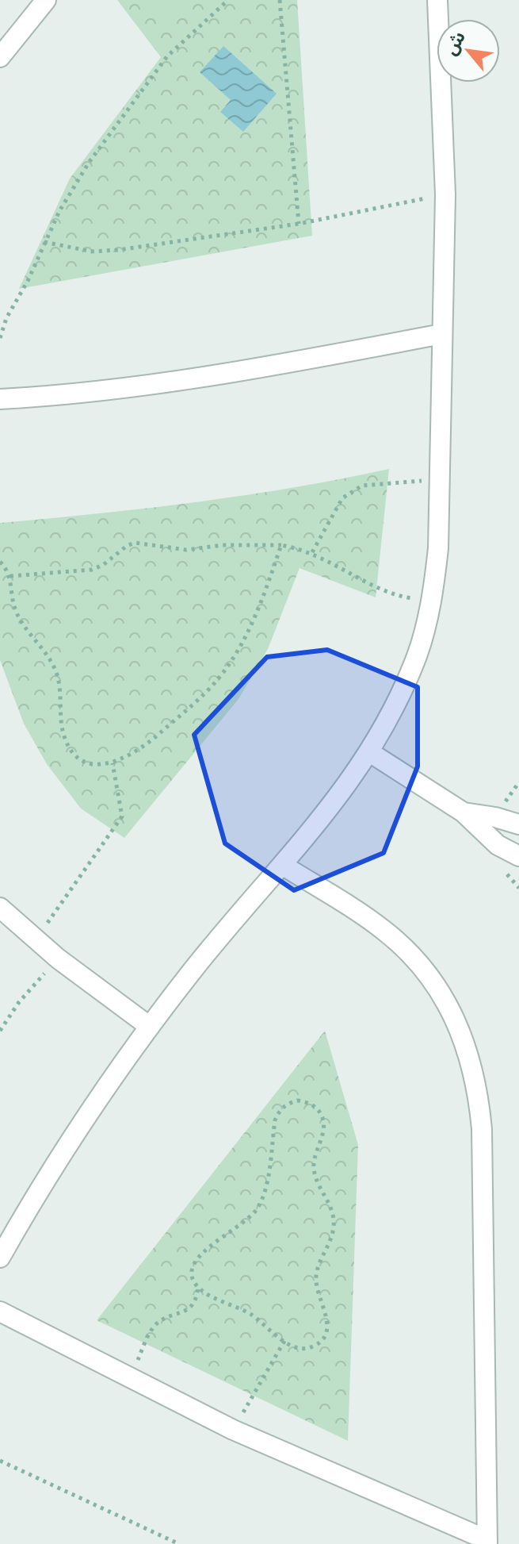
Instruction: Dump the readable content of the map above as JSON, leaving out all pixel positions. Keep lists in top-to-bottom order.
{
  "north": "top left"
}
